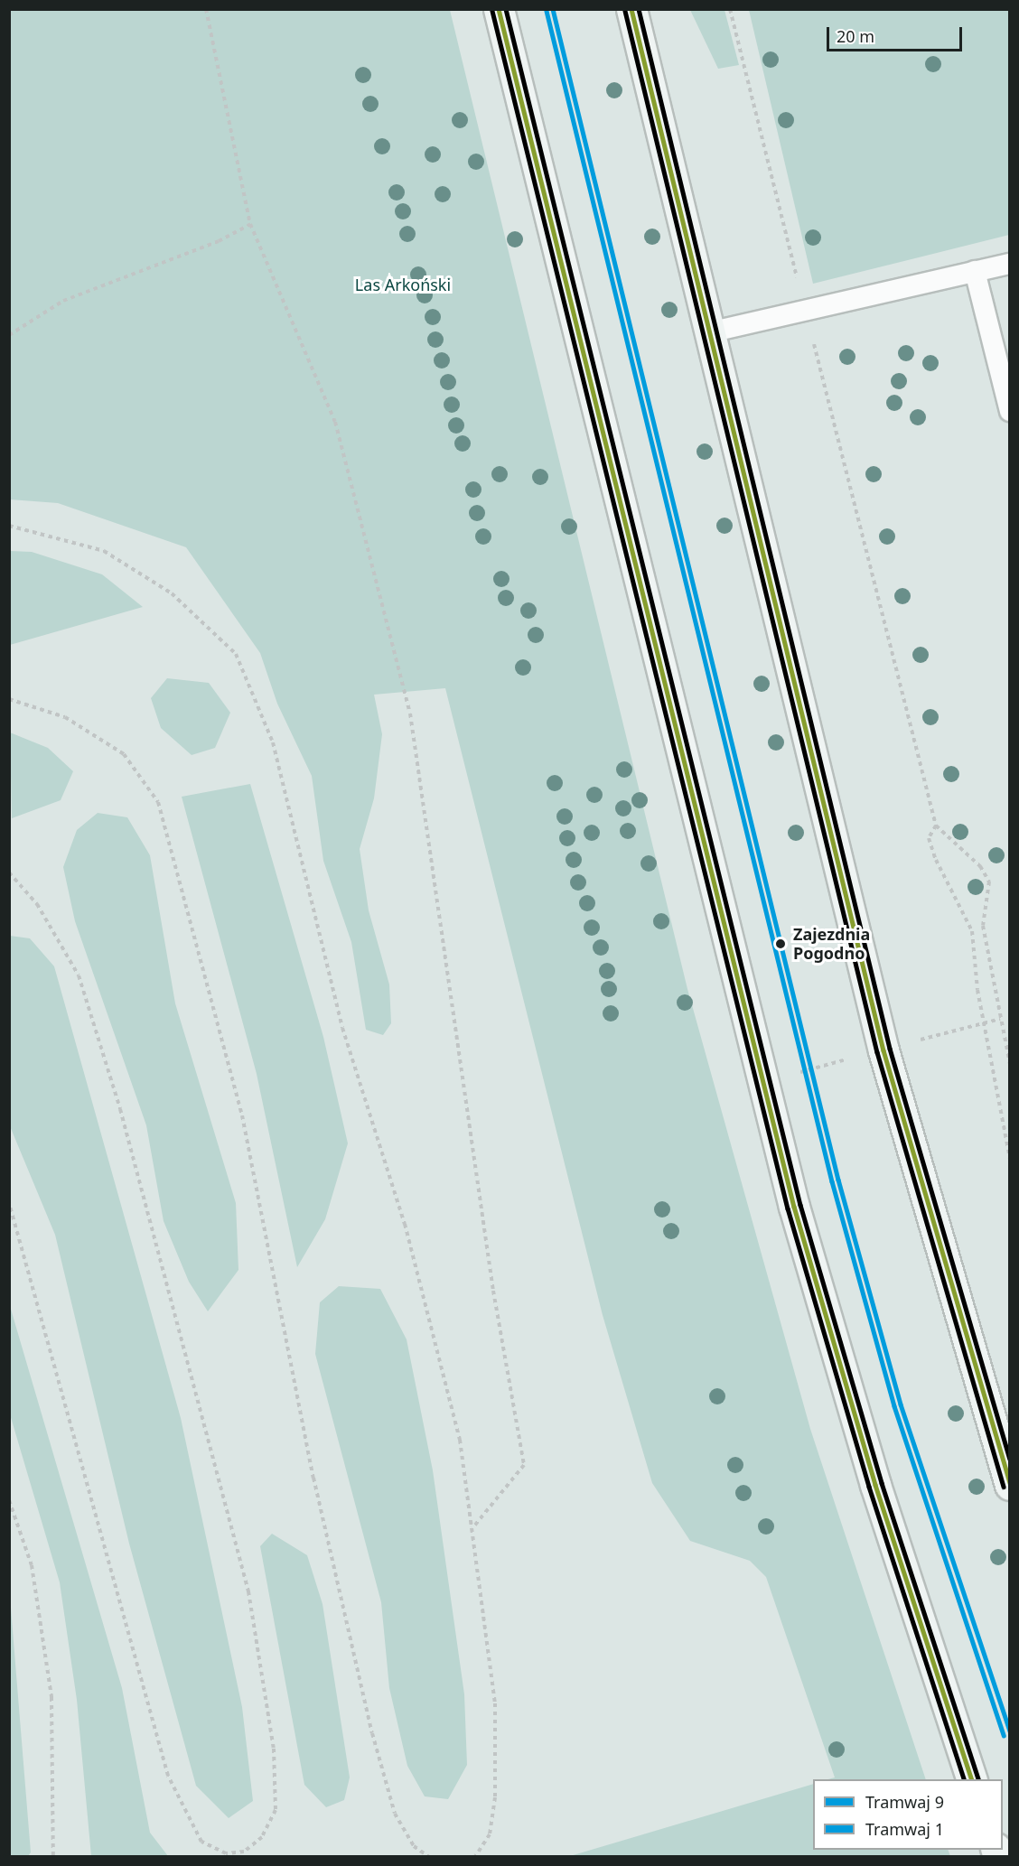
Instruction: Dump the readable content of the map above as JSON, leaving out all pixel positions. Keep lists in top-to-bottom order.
{
  "parks": ["Las Arkoński"],
  "places": ["Zajezdnia Pogodno"],
  "lines": ["tram line 9", "tram line 1"],
  "legend": ["Tramwaj 9", "Tramwaj 1"],
  "scale_bar": "20 m"
}
